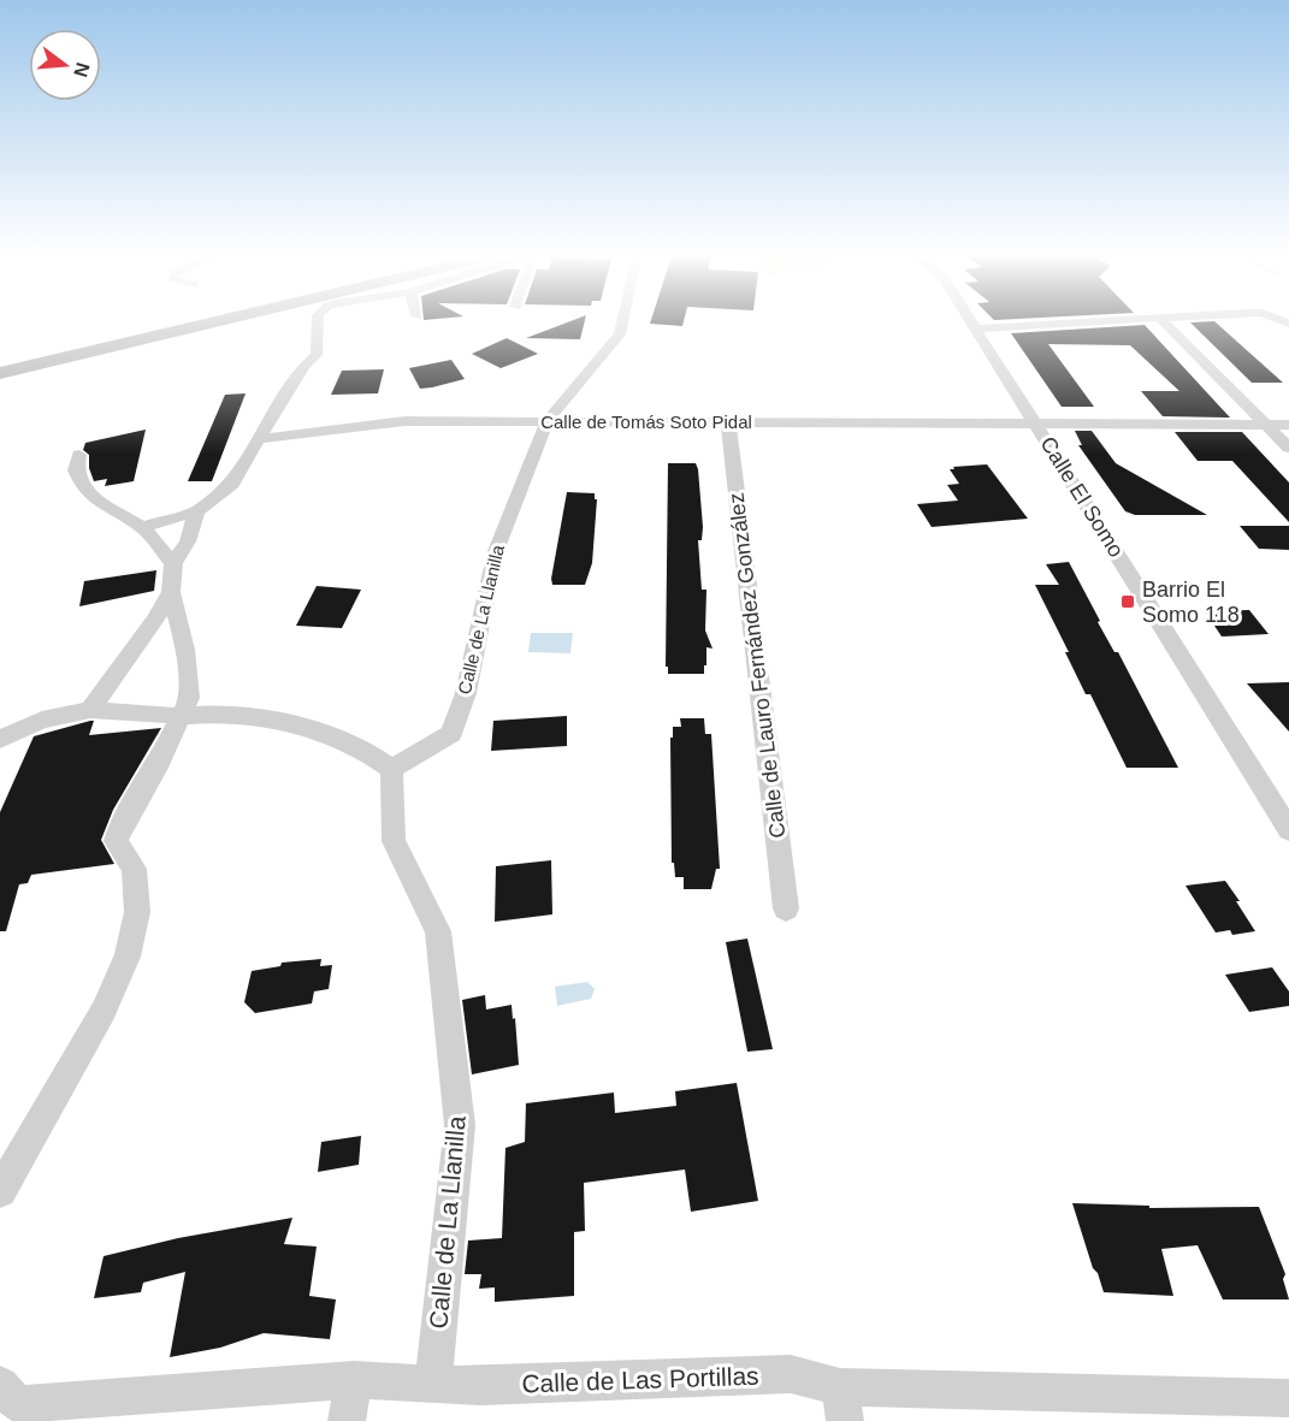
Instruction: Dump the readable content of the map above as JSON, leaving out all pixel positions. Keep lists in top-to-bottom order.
{
  "streets": {
    "street": [
      "Calle de Tomás Soto Pidal",
      "Calle El Somo",
      "Calle de La Llanilla",
      "Calle de Lauro Fernández González",
      "Calle de Las Portillas"
    ]
  },
  "crossings": [
    ["Calle de Tomás Soto Pidal", "Calle El Somo"],
    ["Calle de Tomás Soto Pidal", "Calle de La Llanilla"],
    ["Calle de Tomás Soto Pidal", "Calle de Lauro Fernández González"],
    ["Calle de La Llanilla", "Calle de Las Portillas"]
  ],
  "places": {
    "transit": ["Barrio El Somo 118"]
  },
  "north": "right"
}
